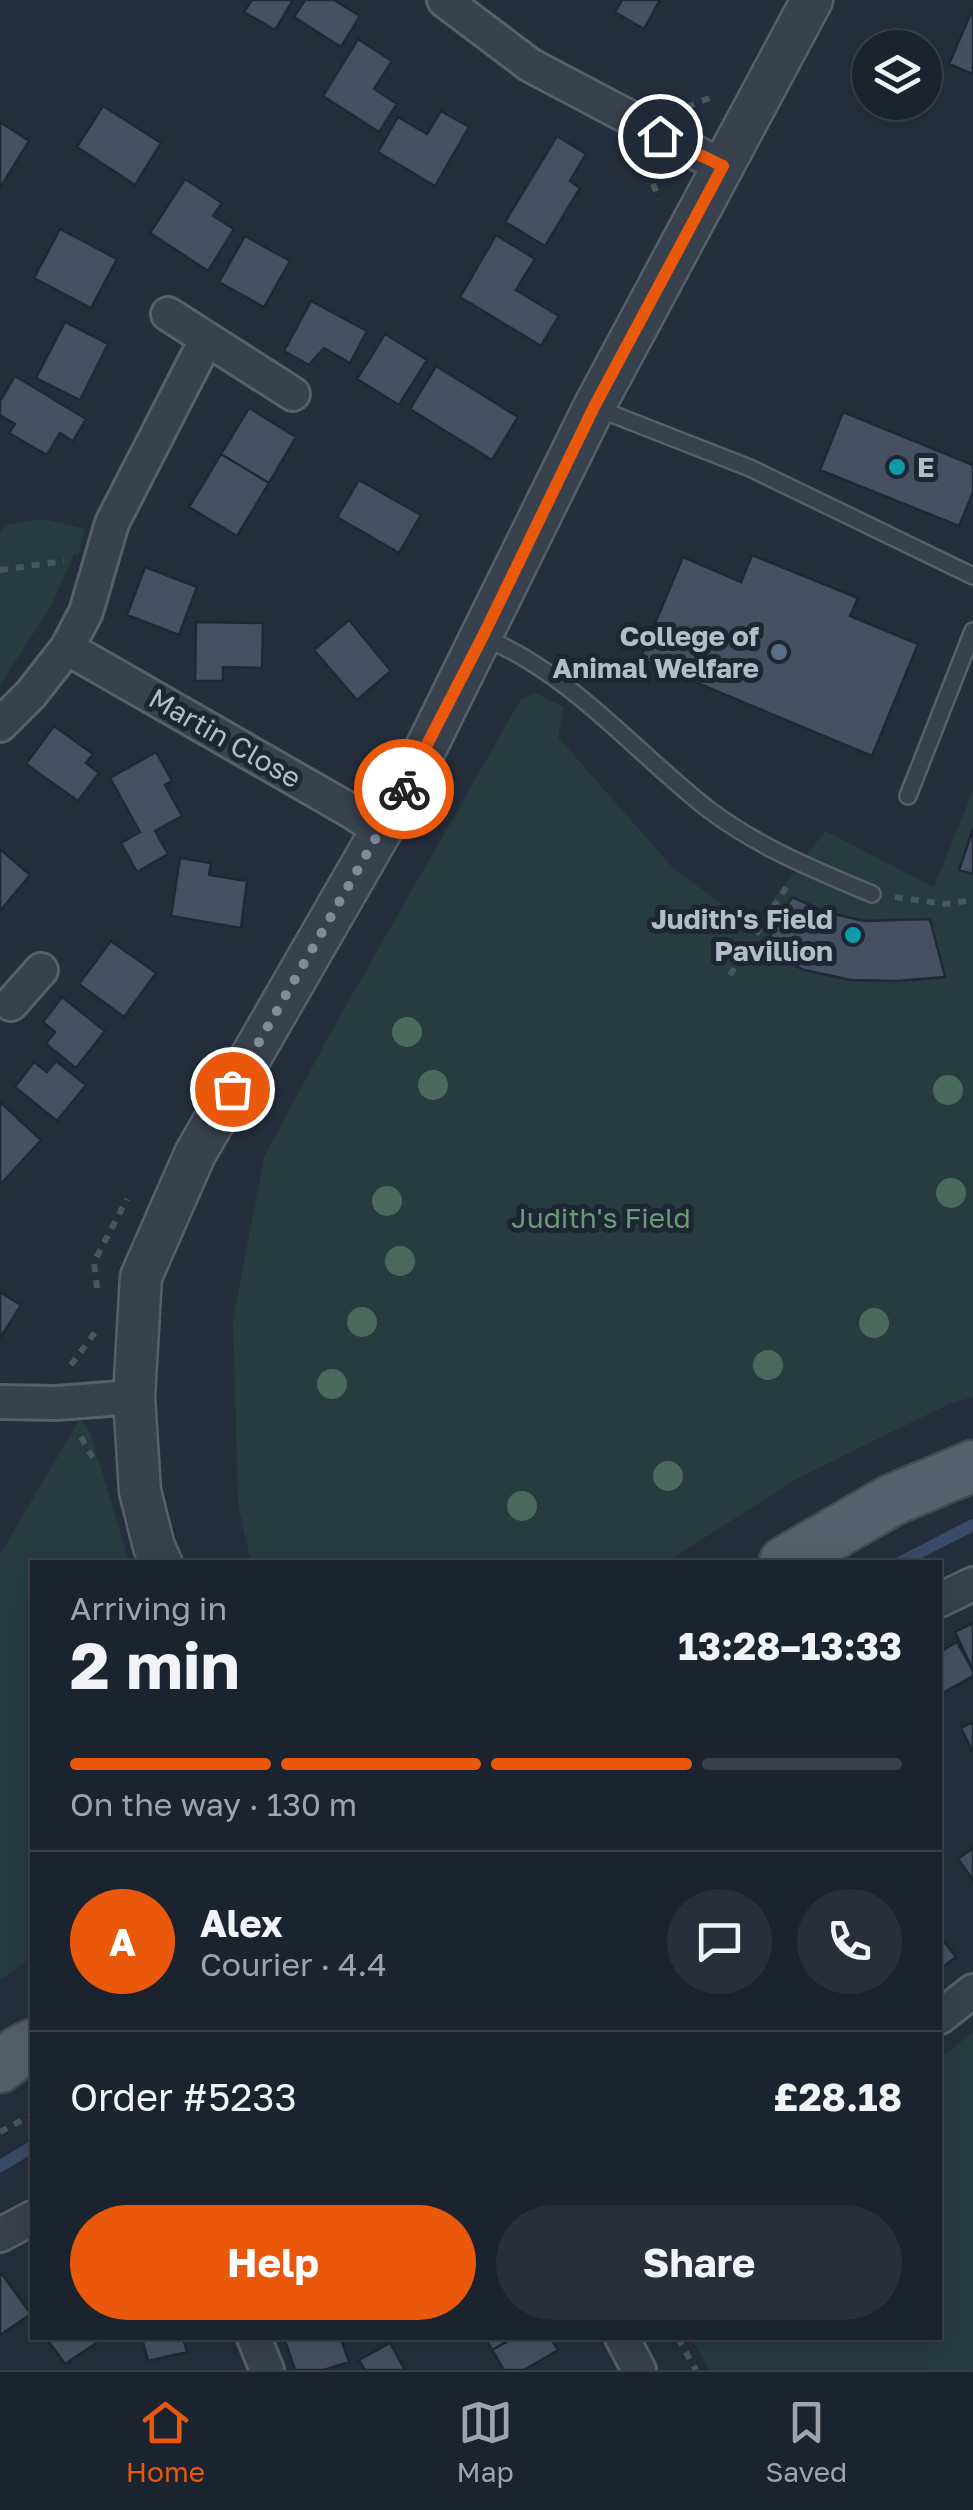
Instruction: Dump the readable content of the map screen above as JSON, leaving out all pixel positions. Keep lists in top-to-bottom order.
{
  "streets": {
    "street": ["Martin Close"]
  },
  "parks": ["Judith's Field"],
  "places": ["E", "College of Animal Welfare", "Judith's Field Pavillion"],
  "page": {
    "heading": ["2 min", "Arriving in", "13:28–13:33"],
    "panel": [
      "Alex",
      "Courier · 4.4",
      "Order #5233",
      "£28.18"
    ],
    "bar": "On the way · 130 m",
    "round": "A",
    "buttons": ["Help", "Share"],
    "tabs": ["Home", "Map", "Saved"]
  }
}
